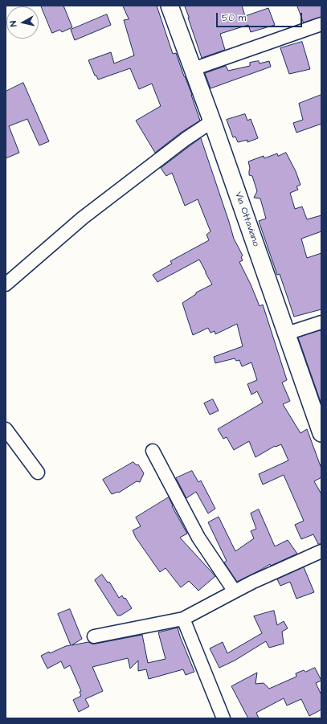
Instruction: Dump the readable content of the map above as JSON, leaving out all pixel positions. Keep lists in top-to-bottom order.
{
  "streets": {
    "main road": ["Via Ottaviano"]
  },
  "scale_bar": "50 m",
  "north": "left"
}
